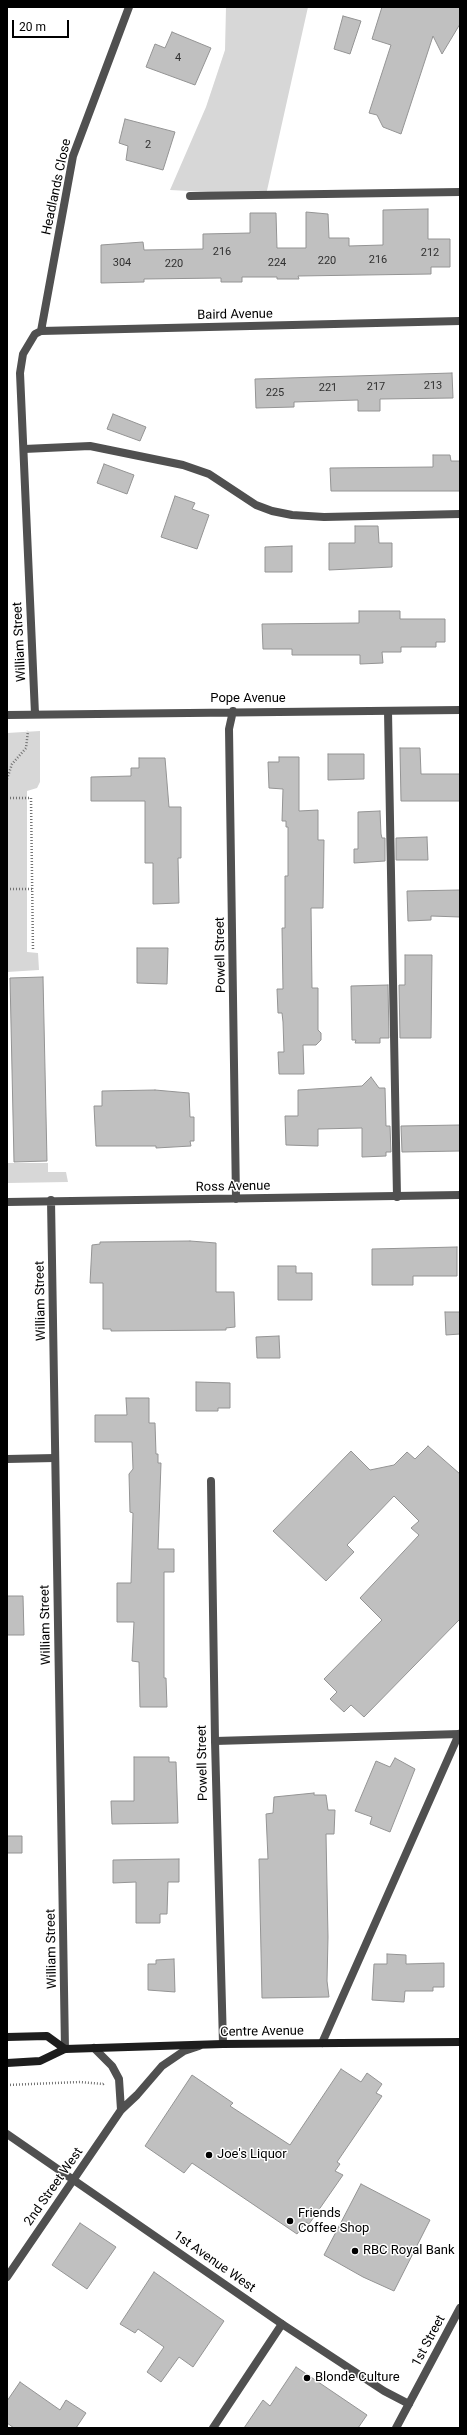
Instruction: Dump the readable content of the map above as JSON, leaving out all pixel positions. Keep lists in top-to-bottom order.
{
  "streets": {
    "main road": ["Centre Avenue"],
    "street": [
      "Headlands Close",
      "Baird Avenue",
      "William Street",
      "Pope Avenue",
      "Powell Street",
      "Ross Avenue",
      "2nd Street West",
      "1st Avenue West",
      "1st Street"
    ]
  },
  "crossings": [
    ["Headlands Close", "Baird Avenue"],
    ["Headlands Close", "William Street"],
    ["Baird Avenue", "William Street"],
    ["William Street", "Pope Avenue"],
    ["William Street", "Ross Avenue"],
    ["William Street", "Centre Avenue"],
    ["Pope Avenue", "Powell Street"],
    ["Powell Street", "Ross Avenue"],
    ["Powell Street", "Centre Avenue"],
    ["Centre Avenue", "2nd Street West"],
    ["2nd Street West", "1st Avenue West"],
    ["1st Avenue West", "1st Street"]
  ],
  "places": [
    "Joe's Liquor",
    "Friends Coffee Shop",
    "RBC Royal Bank",
    "Blonde Culture"
  ],
  "house_numbers": [
    "4",
    "2",
    "216",
    "212",
    "216",
    "220",
    "304",
    "224",
    "220",
    "213",
    "217",
    "221",
    "225"
  ],
  "scale_bar": "20 m"
}
